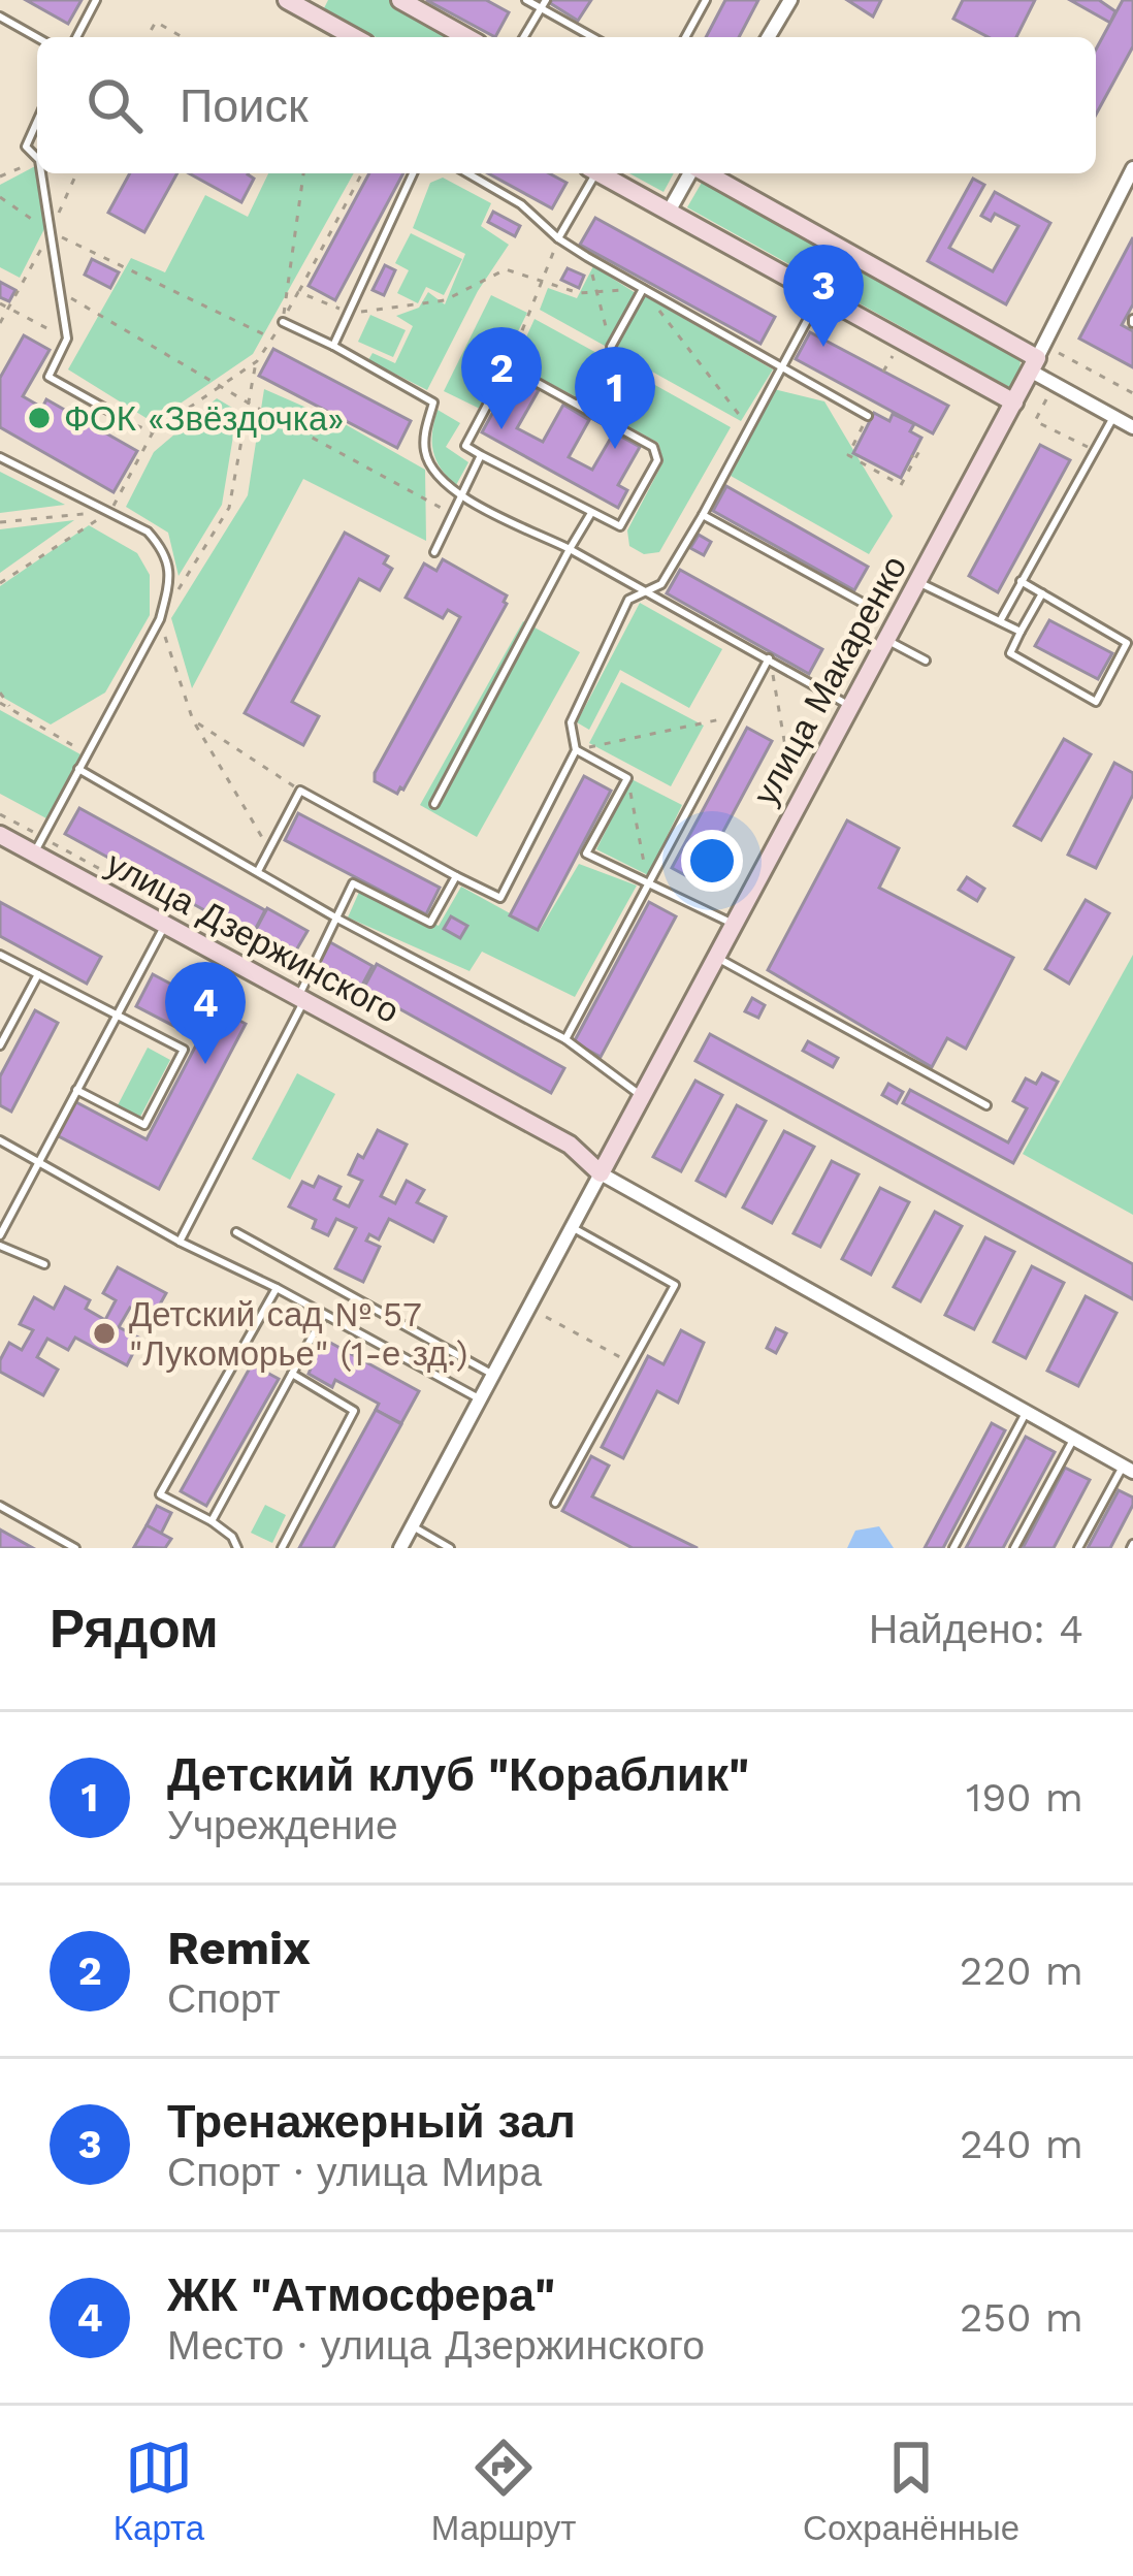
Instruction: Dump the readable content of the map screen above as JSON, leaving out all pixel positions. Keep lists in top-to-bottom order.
{
  "streets": {
    "street": ["улица Макаренко", "улица Дзержинского"]
  },
  "crossings": [
    ["улица Макаренко", "улица Дзержинского"]
  ],
  "places": ["ФОК «Звёздочка»", "Детский сад № 57 \"Лукоморье\" (1-е зд.)"],
  "page": {
    "search": "Поиск",
    "pins": [
      "3",
      "2",
      "1",
      "4"
    ],
    "heading": ["Рядом", "Найдено: 4"],
    "list": [
      {
        "mark": "1",
        "name": "Детский клуб \"Кораблик\"",
        "note": "Учреждение",
        "value": "190 m"
      },
      {
        "mark": "2",
        "name": "Remix",
        "note": "Спорт",
        "value": "220 m"
      },
      {
        "mark": "3",
        "name": "Тренажерный зал",
        "note": "Спорт · улица Мира",
        "value": "240 m"
      },
      {
        "mark": "4",
        "name": "ЖК \"Атмосфера\"",
        "note": "Место · улица Дзержинского",
        "value": "250 m"
      }
    ],
    "nav": ["Карта", "Маршрут", "Сохранённые"]
  }
}
